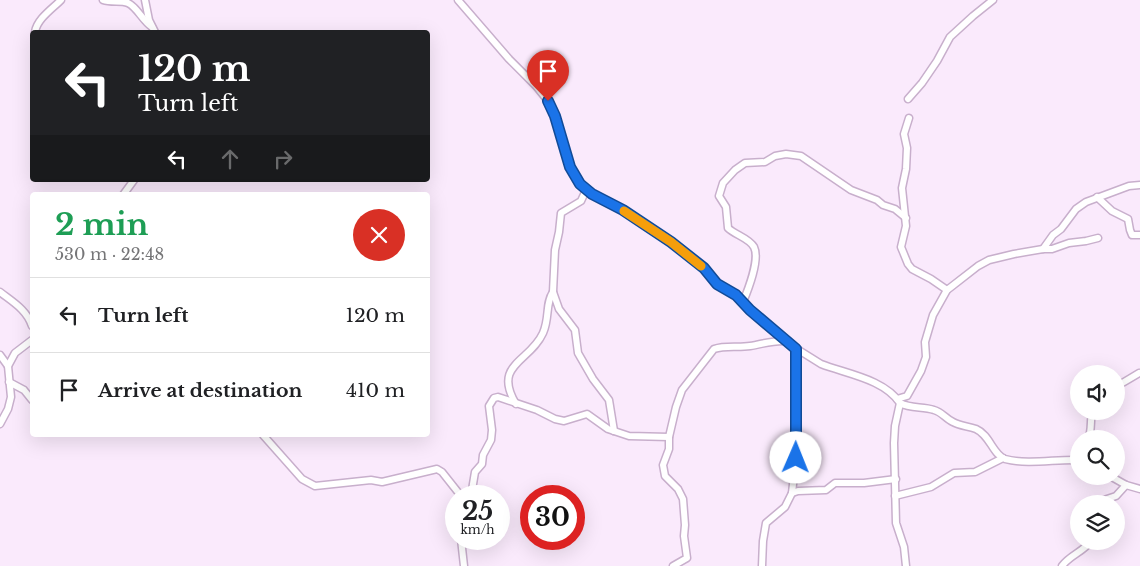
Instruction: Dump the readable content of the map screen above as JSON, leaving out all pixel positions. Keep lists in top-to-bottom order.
{
  "page": {
    "turn": ["120 m", "Turn left"],
    "heading": ["2 min", "530 m · 22:48"],
    "list": [
      {
        "name": "Turn left",
        "value": "120 m"
      },
      {
        "name": "Arrive at destination",
        "value": "410 m"
      }
    ],
    "speed": "25 km/h",
    "limit": "30"
  }
}
